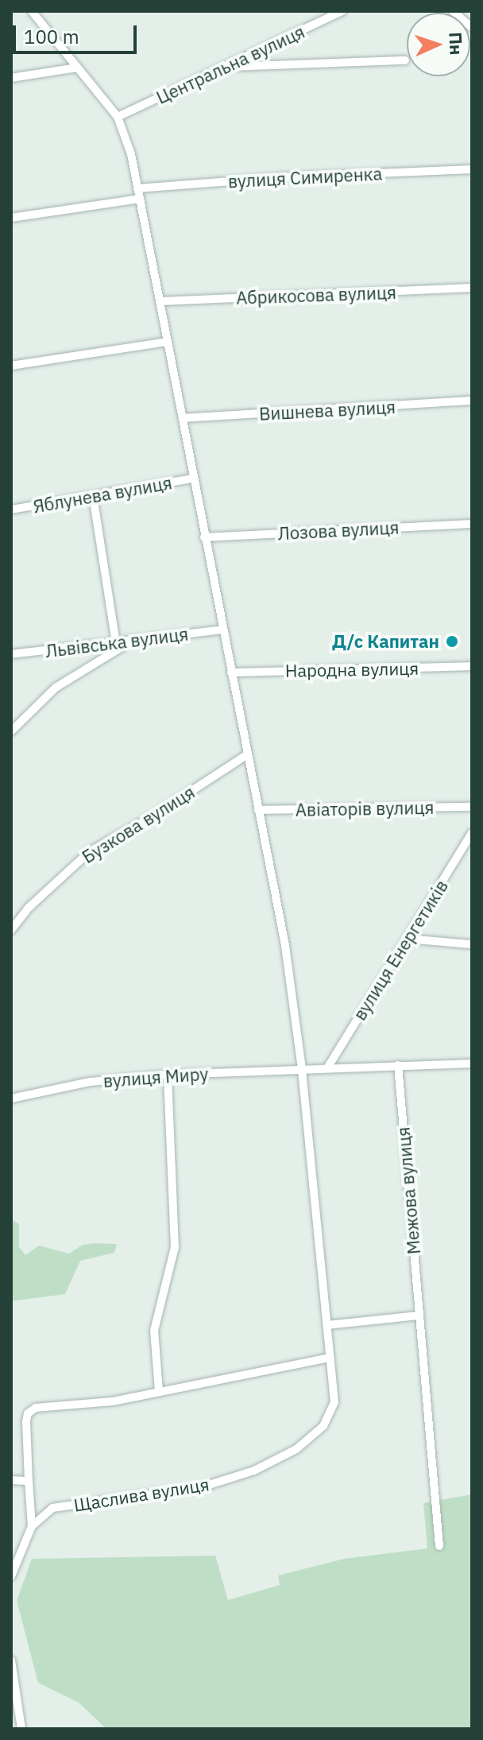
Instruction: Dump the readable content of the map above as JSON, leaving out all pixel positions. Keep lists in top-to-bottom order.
{
  "streets": {
    "street": [
      "Центральна вулиця",
      "вулиця Симиренка",
      "Абрикосова вулиця",
      "Вишнева вулиця",
      "Яблунева вулиця",
      "Лозова вулиця",
      "Львівська вулиця",
      "Народна вулиця",
      "Авіаторів вулиця",
      "Бузкова вулиця",
      "вулиця Енергетиків",
      "вулиця Миру",
      "Межова вулиця",
      "Щаслива вулиця"
    ]
  },
  "crossings": [
    ["Центральна вулиця", "Щаслива вулиця"],
    ["вулиця Симиренка", "Щаслива вулиця"],
    ["Абрикосова вулиця", "Щаслива вулиця"],
    ["Вишнева вулиця", "Щаслива вулиця"],
    ["Яблунева вулиця", "Щаслива вулиця"],
    ["Лозова вулиця", "Щаслива вулиця"],
    ["Львівська вулиця", "Щаслива вулиця"],
    ["Народна вулиця", "Щаслива вулиця"],
    ["Авіаторів вулиця", "Щаслива вулиця"],
    ["Бузкова вулиця", "Щаслива вулиця"],
    ["вулиця Миру", "Щаслива вулиця"]
  ],
  "places": ["Д/с Капитан"],
  "scale_bar": "100 m",
  "north": "right"
}
